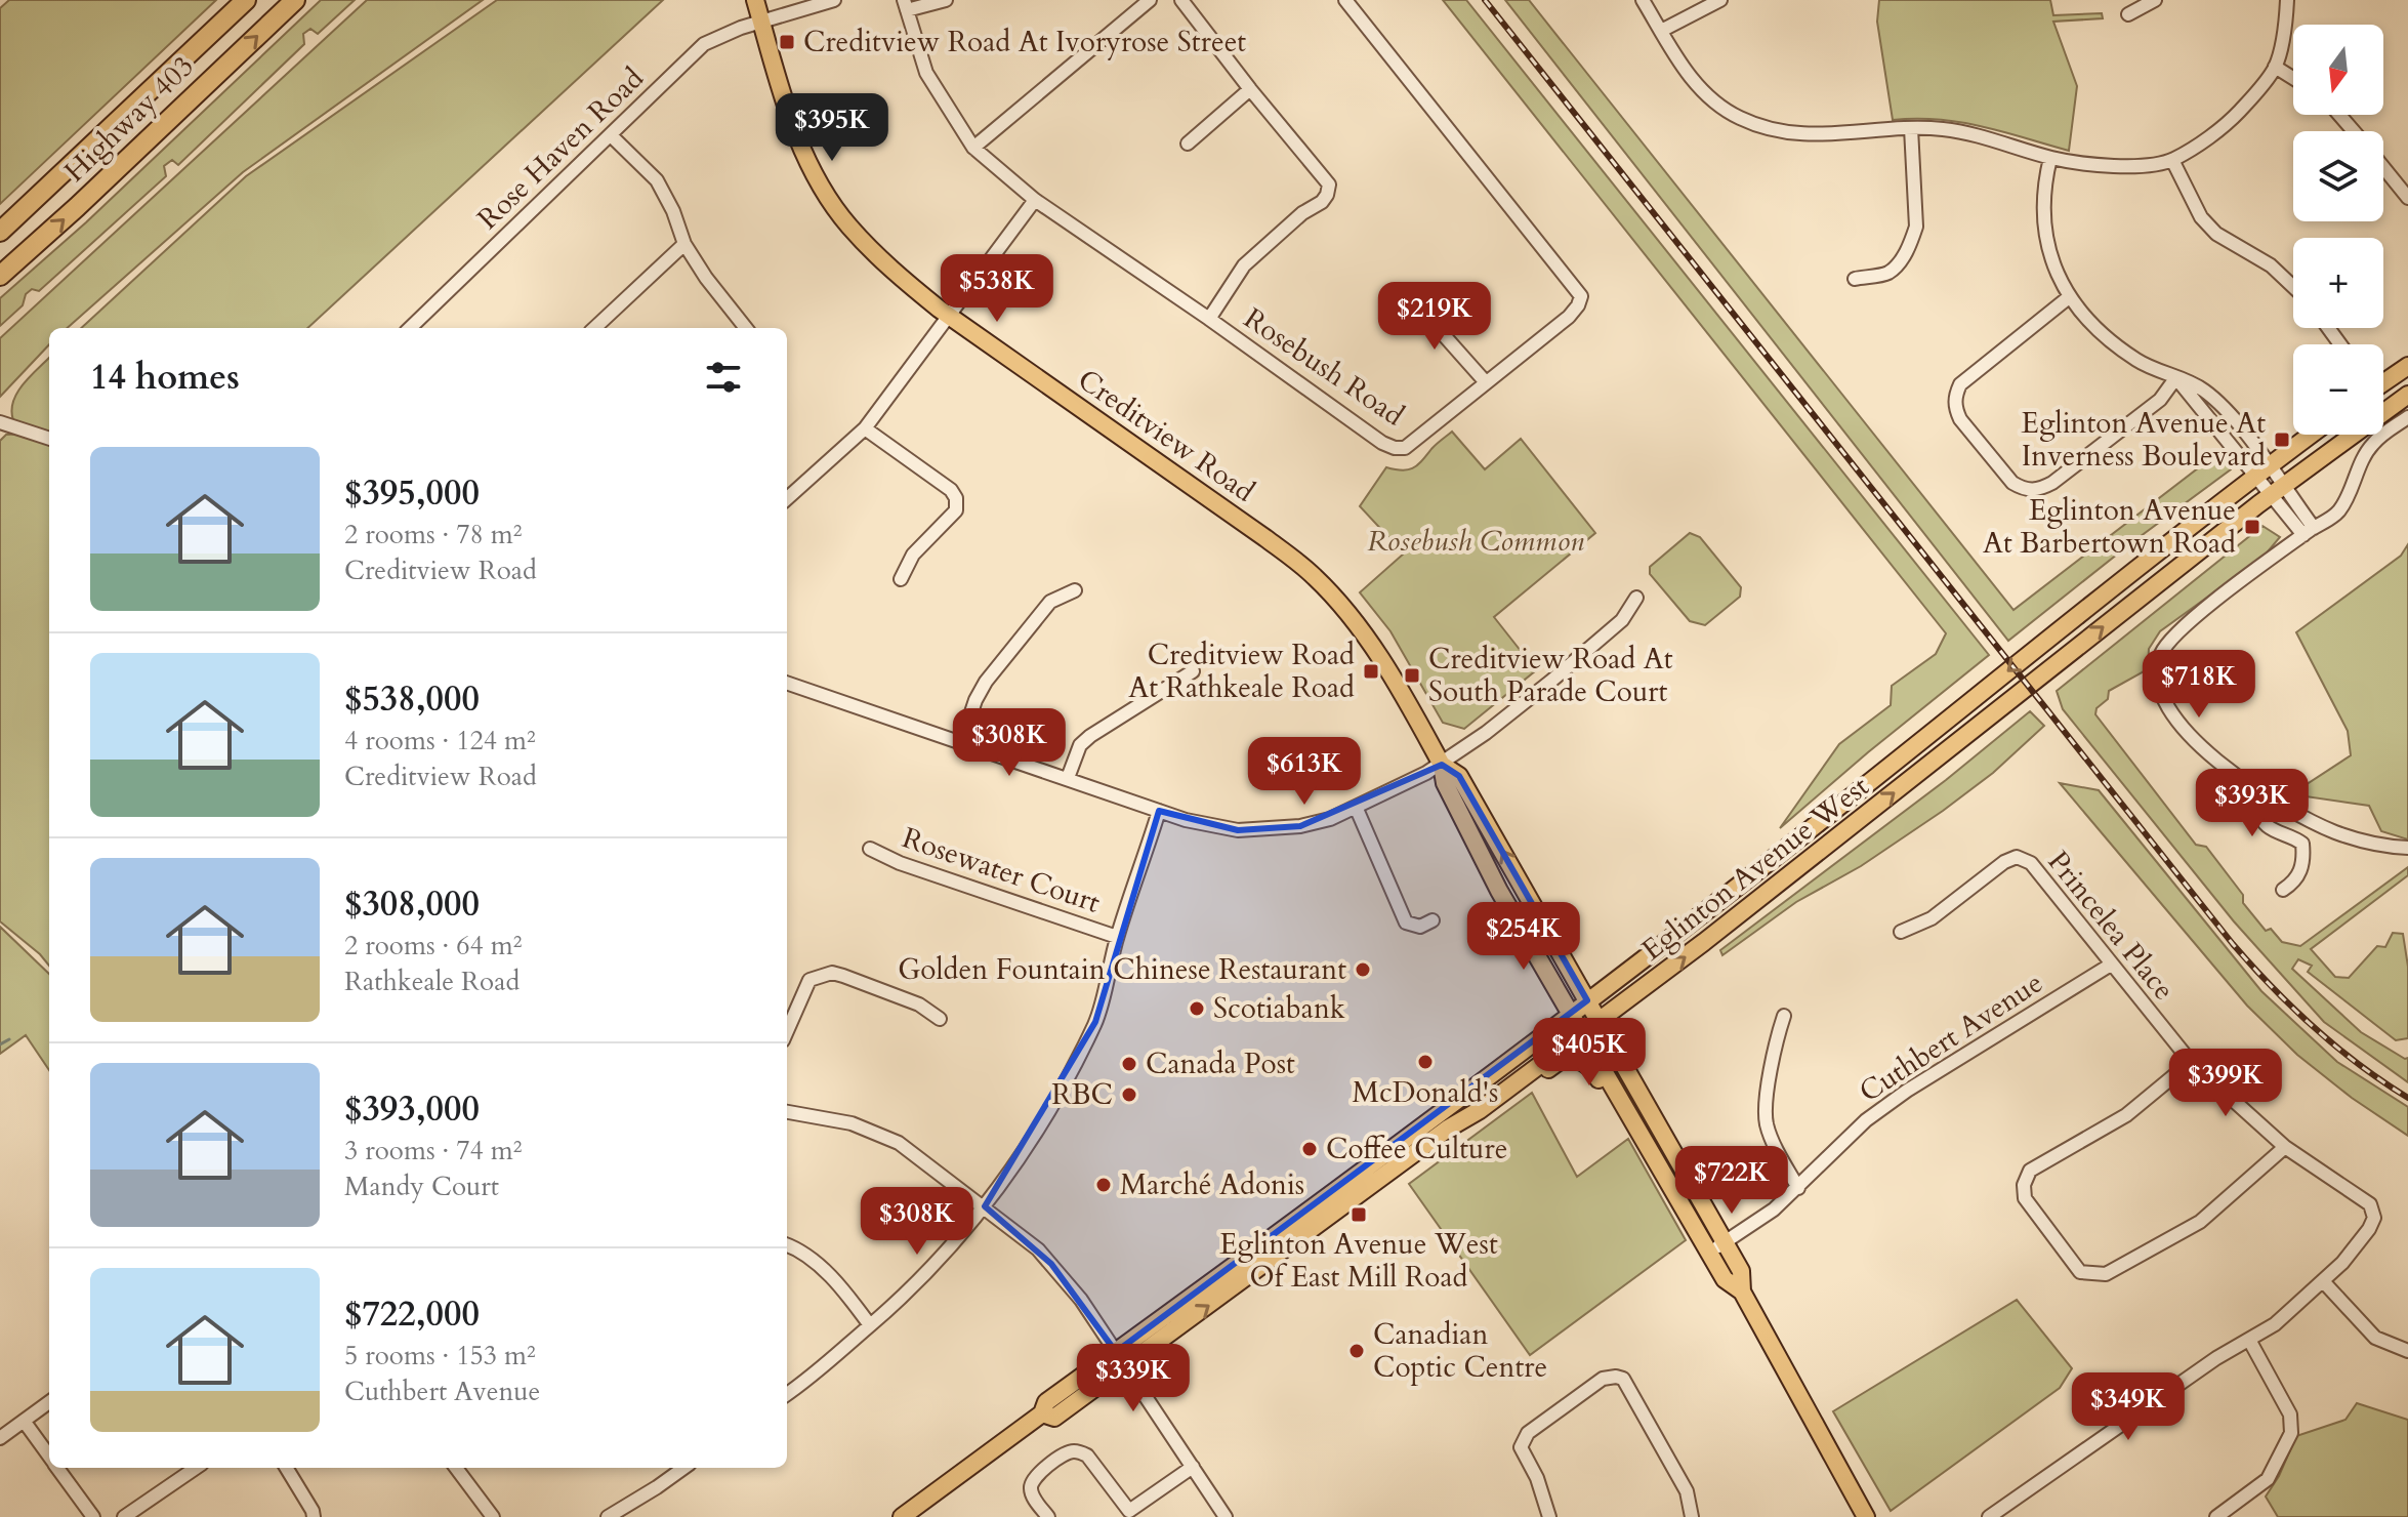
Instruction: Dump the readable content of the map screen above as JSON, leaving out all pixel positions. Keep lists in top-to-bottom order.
{
  "streets": {
    "highway": ["Highway 403"],
    "main road": ["Creditview Road", "Eglinton Avenue West"],
    "street": [
      "Rose Haven Road",
      "Rosebush Road",
      "Rosewater Court",
      "Princelea Place",
      "Cuthbert Avenue"
    ]
  },
  "crossings": [
    ["Rose Haven Road", "Creditview Road"],
    ["Creditview Road", "Eglinton Avenue West"],
    ["Creditview Road", "Cuthbert Avenue"],
    ["Princelea Place", "Cuthbert Avenue"]
  ],
  "parks": ["Rosebush Common"],
  "places": {
    "transit": [
      "Creditview Road At Ivoryrose Street",
      "Eglinton Avenue At Inverness Boulevard",
      "Eglinton Avenue At Barbertown Road",
      "Creditview Road At Rathkeale Road",
      "Creditview Road At South Parade Court",
      "Eglinton Avenue West Of East Mill Road"
    ],
    "other": [
      "Golden Fountain Chinese Restaurant",
      "Scotiabank",
      "McDonald's",
      "Canada Post",
      "RBC",
      "Coffee Culture",
      "Marché Adonis",
      "Canadian Coptic Centre"
    ]
  },
  "north": "bottom",
  "page": {
    "map_buttons": ["+", "−"],
    "price": [
      "$395K",
      "$538K",
      "$219K",
      "$718K",
      "$308K",
      "$613K",
      "$393K",
      "$254K",
      "$405K",
      "$399K",
      "$722K",
      "$308K",
      "$339K",
      "$349K"
    ],
    "heading": "14 homes",
    "list": [
      {
        "name": "$395,000",
        "note": "2 rooms · 78 m² · Creditview Road"
      },
      {
        "name": "$538,000",
        "note": "4 rooms · 124 m² · Creditview Road"
      },
      {
        "name": "$308,000",
        "note": "2 rooms · 64 m² · Rathkeale Road"
      },
      {
        "name": "$393,000",
        "note": "3 rooms · 74 m² · Mandy Court"
      },
      {
        "name": "$722,000",
        "note": "5 rooms · 153 m² · Cuthbert Avenue"
      }
    ]
  }
}
